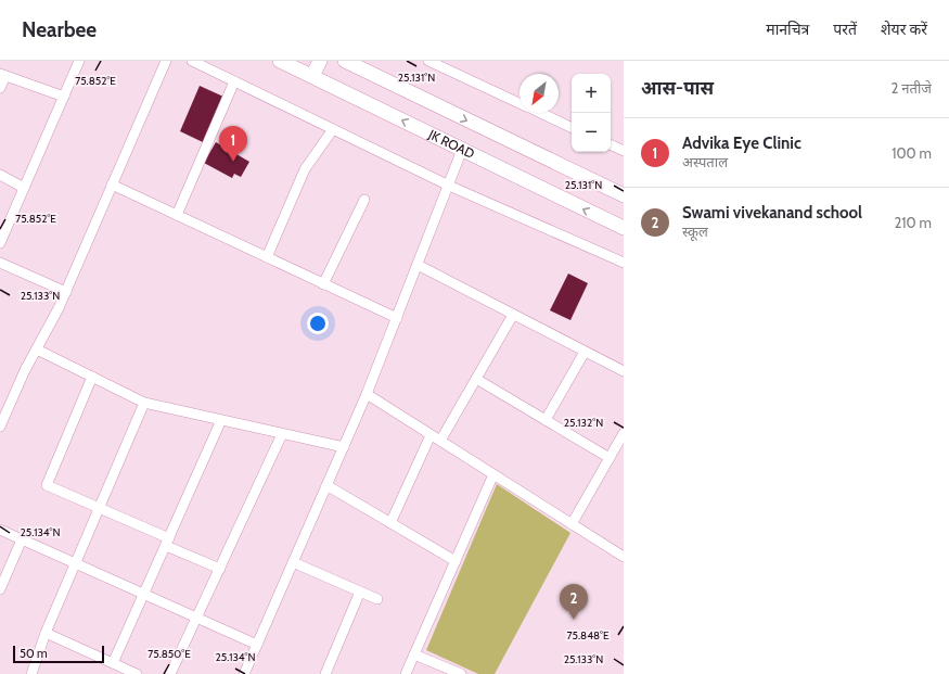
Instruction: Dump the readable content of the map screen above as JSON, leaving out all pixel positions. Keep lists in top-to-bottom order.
{
  "streets": {
    "street": ["JK ROAD"]
  },
  "scale_bar": "50 m",
  "north": "bottom left",
  "page": {
    "header": "Nearbee",
    "nav": ["मानचित्र", "परतें", "शेयर करें"],
    "heading": ["आस-पास", "2 नतीजे"],
    "map_buttons": ["+", "−"],
    "list": [
      {
        "mark": "1",
        "name": "Advika Eye Clinic",
        "note": "अस्पताल",
        "value": "100 m"
      },
      {
        "mark": "2",
        "name": "Swami vivekanand school",
        "note": "स्कूल",
        "value": "210 m"
      }
    ],
    "pins": ["1", "2"],
    "scale": "50 m"
  },
  "coordinates": [
    "25.131°N",
    "75.852°E",
    "25.133°N",
    "25.132°N",
    "25.134°N",
    "75.848°E",
    "75.850°E"
  ]
}
